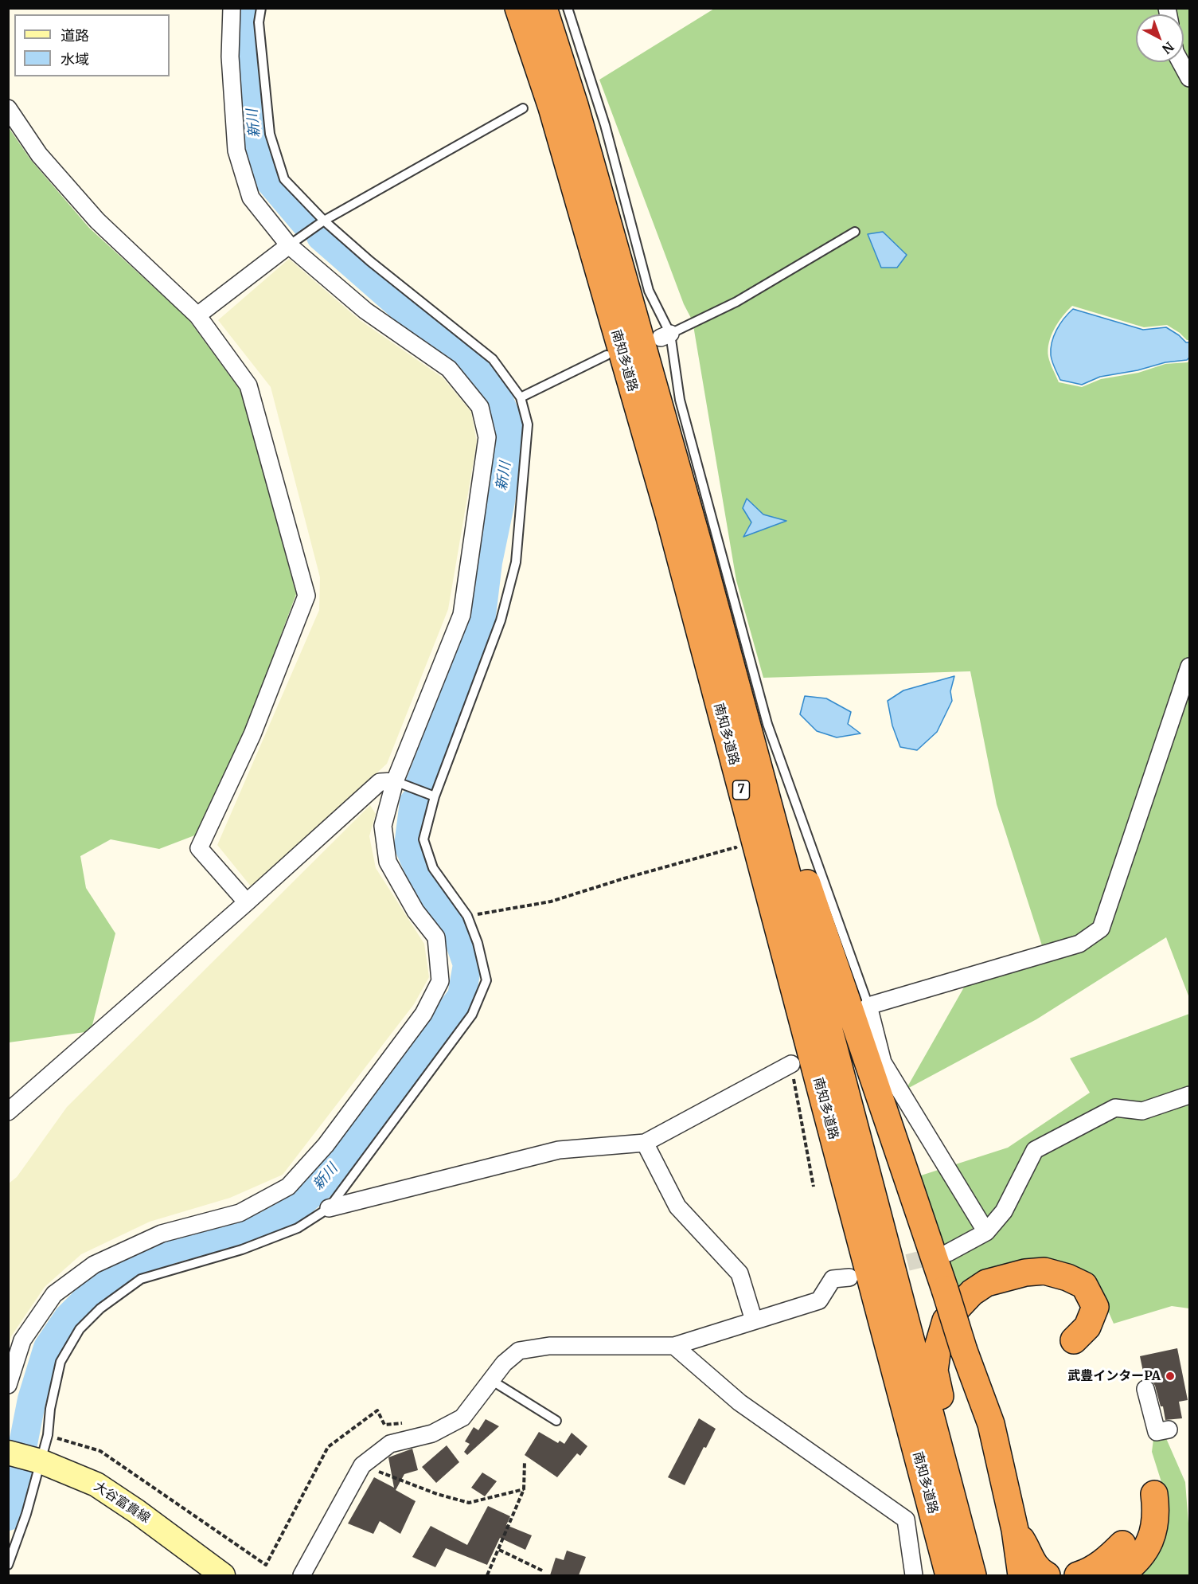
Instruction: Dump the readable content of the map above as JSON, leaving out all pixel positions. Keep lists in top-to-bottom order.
{
  "streets": {
    "highway": ["南知多道路", "7"],
    "main road": ["大谷富貴線"]
  },
  "water": ["新川"],
  "places": ["武豊インターPA"],
  "legend": ["道路", "水域"],
  "north": "bottom right"
}
